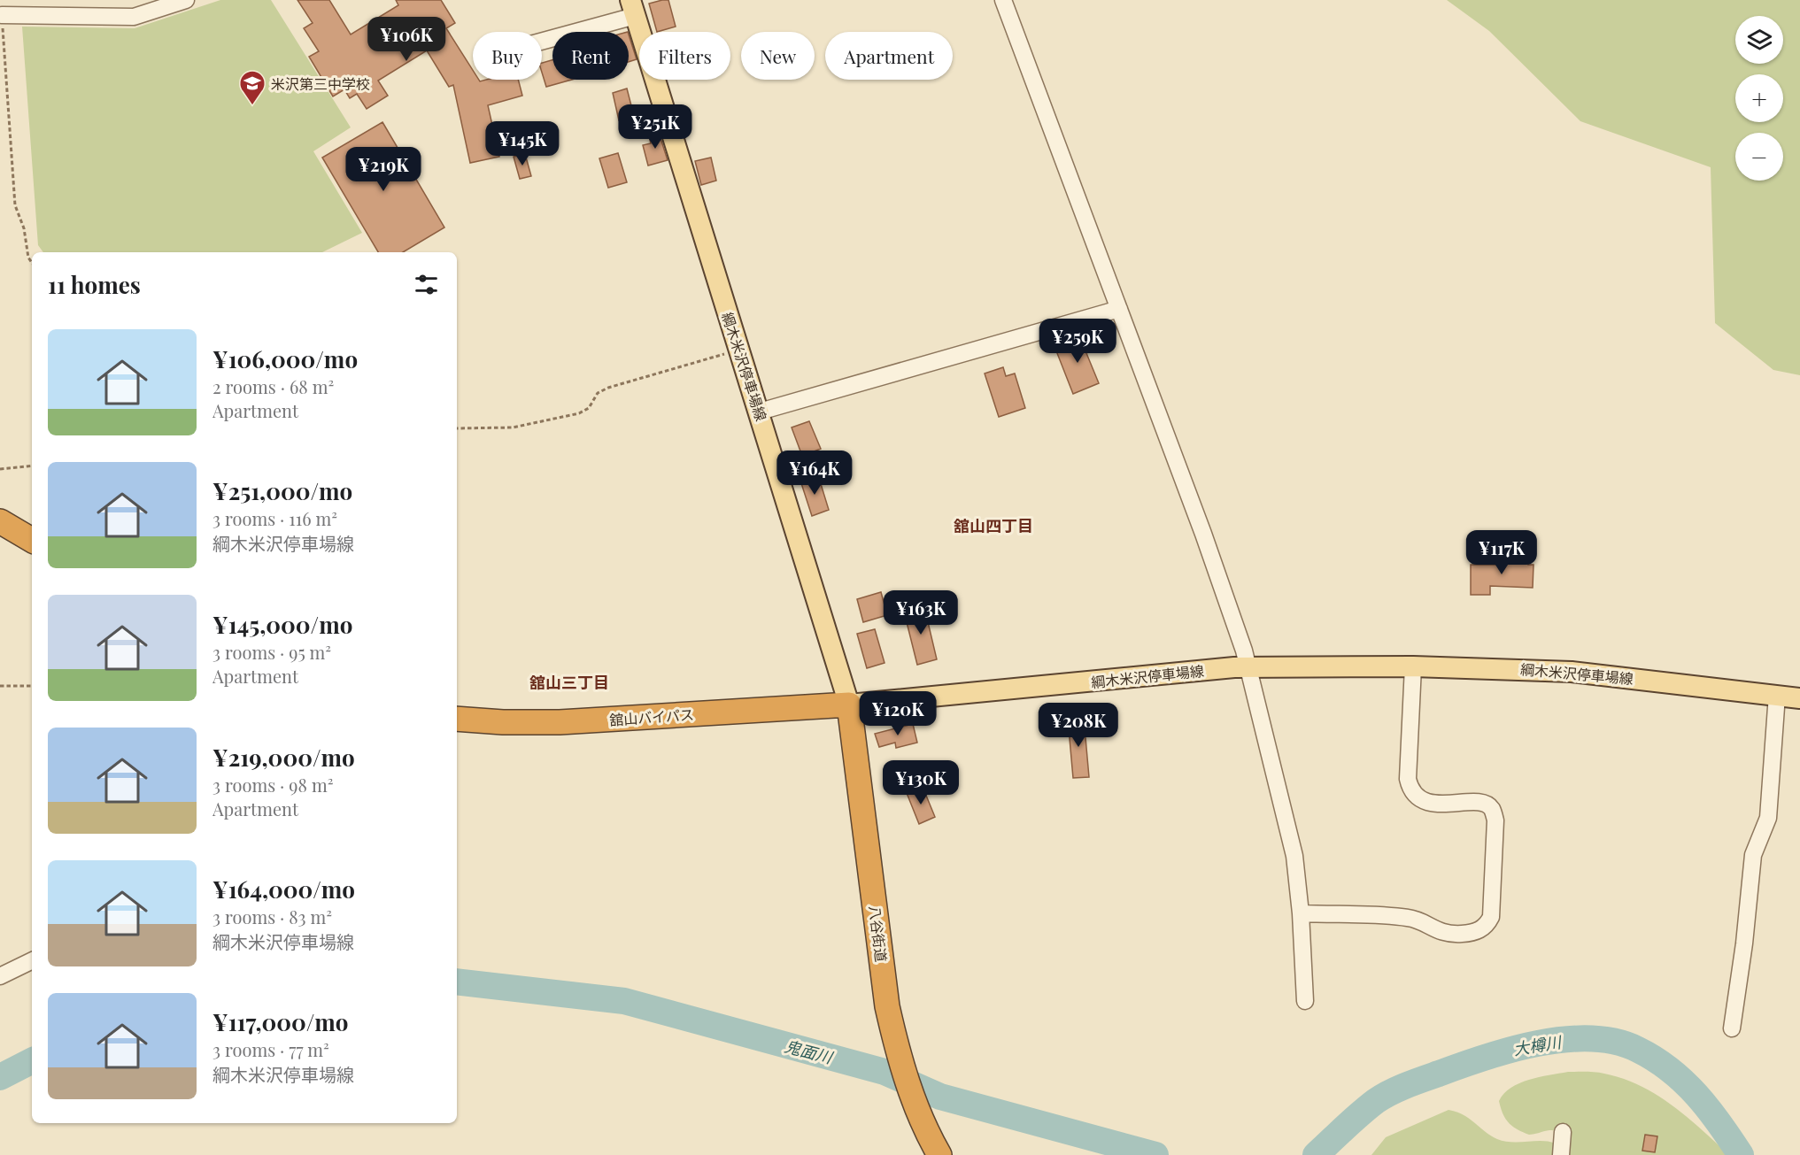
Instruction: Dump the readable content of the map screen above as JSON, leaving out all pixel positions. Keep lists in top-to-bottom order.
{
  "streets": {
    "highway": ["舘山バイパス", "八谷街道"],
    "main road": ["綱木米沢停車場線"]
  },
  "crossings": [
    ["綱木米沢停車場線", "舘山バイパス"],
    ["綱木米沢停車場線", "八谷街道"],
    ["舘山バイパス", "八谷街道"]
  ],
  "districts": ["舘山四丁目", "舘山三丁目"],
  "water": ["大樽川", "鬼面川"],
  "places": {
    "school or university": ["米沢第三中学校"]
  },
  "page": {
    "map_buttons": ["+", "−"],
    "price": [
      "¥106K",
      "¥251K",
      "¥145K",
      "¥219K",
      "¥259K",
      "¥164K",
      "¥117K",
      "¥163K",
      "¥120K",
      "¥208K",
      "¥130K"
    ],
    "chip": [
      "Buy",
      "Rent",
      "Filters",
      "New",
      "Apartment"
    ],
    "heading": "11 homes",
    "list": [
      {
        "name": "¥106,000/mo",
        "note": "2 rooms · 68 m² · Apartment"
      },
      {
        "name": "¥251,000/mo",
        "note": "3 rooms · 116 m² · 綱木米沢停車場線"
      },
      {
        "name": "¥145,000/mo",
        "note": "3 rooms · 95 m² · Apartment"
      },
      {
        "name": "¥219,000/mo",
        "note": "3 rooms · 98 m² · Apartment"
      },
      {
        "name": "¥164,000/mo",
        "note": "3 rooms · 83 m² · 綱木米沢停車場線"
      },
      {
        "name": "¥117,000/mo",
        "note": "3 rooms · 77 m² · 綱木米沢停車場線"
      }
    ]
  }
}
